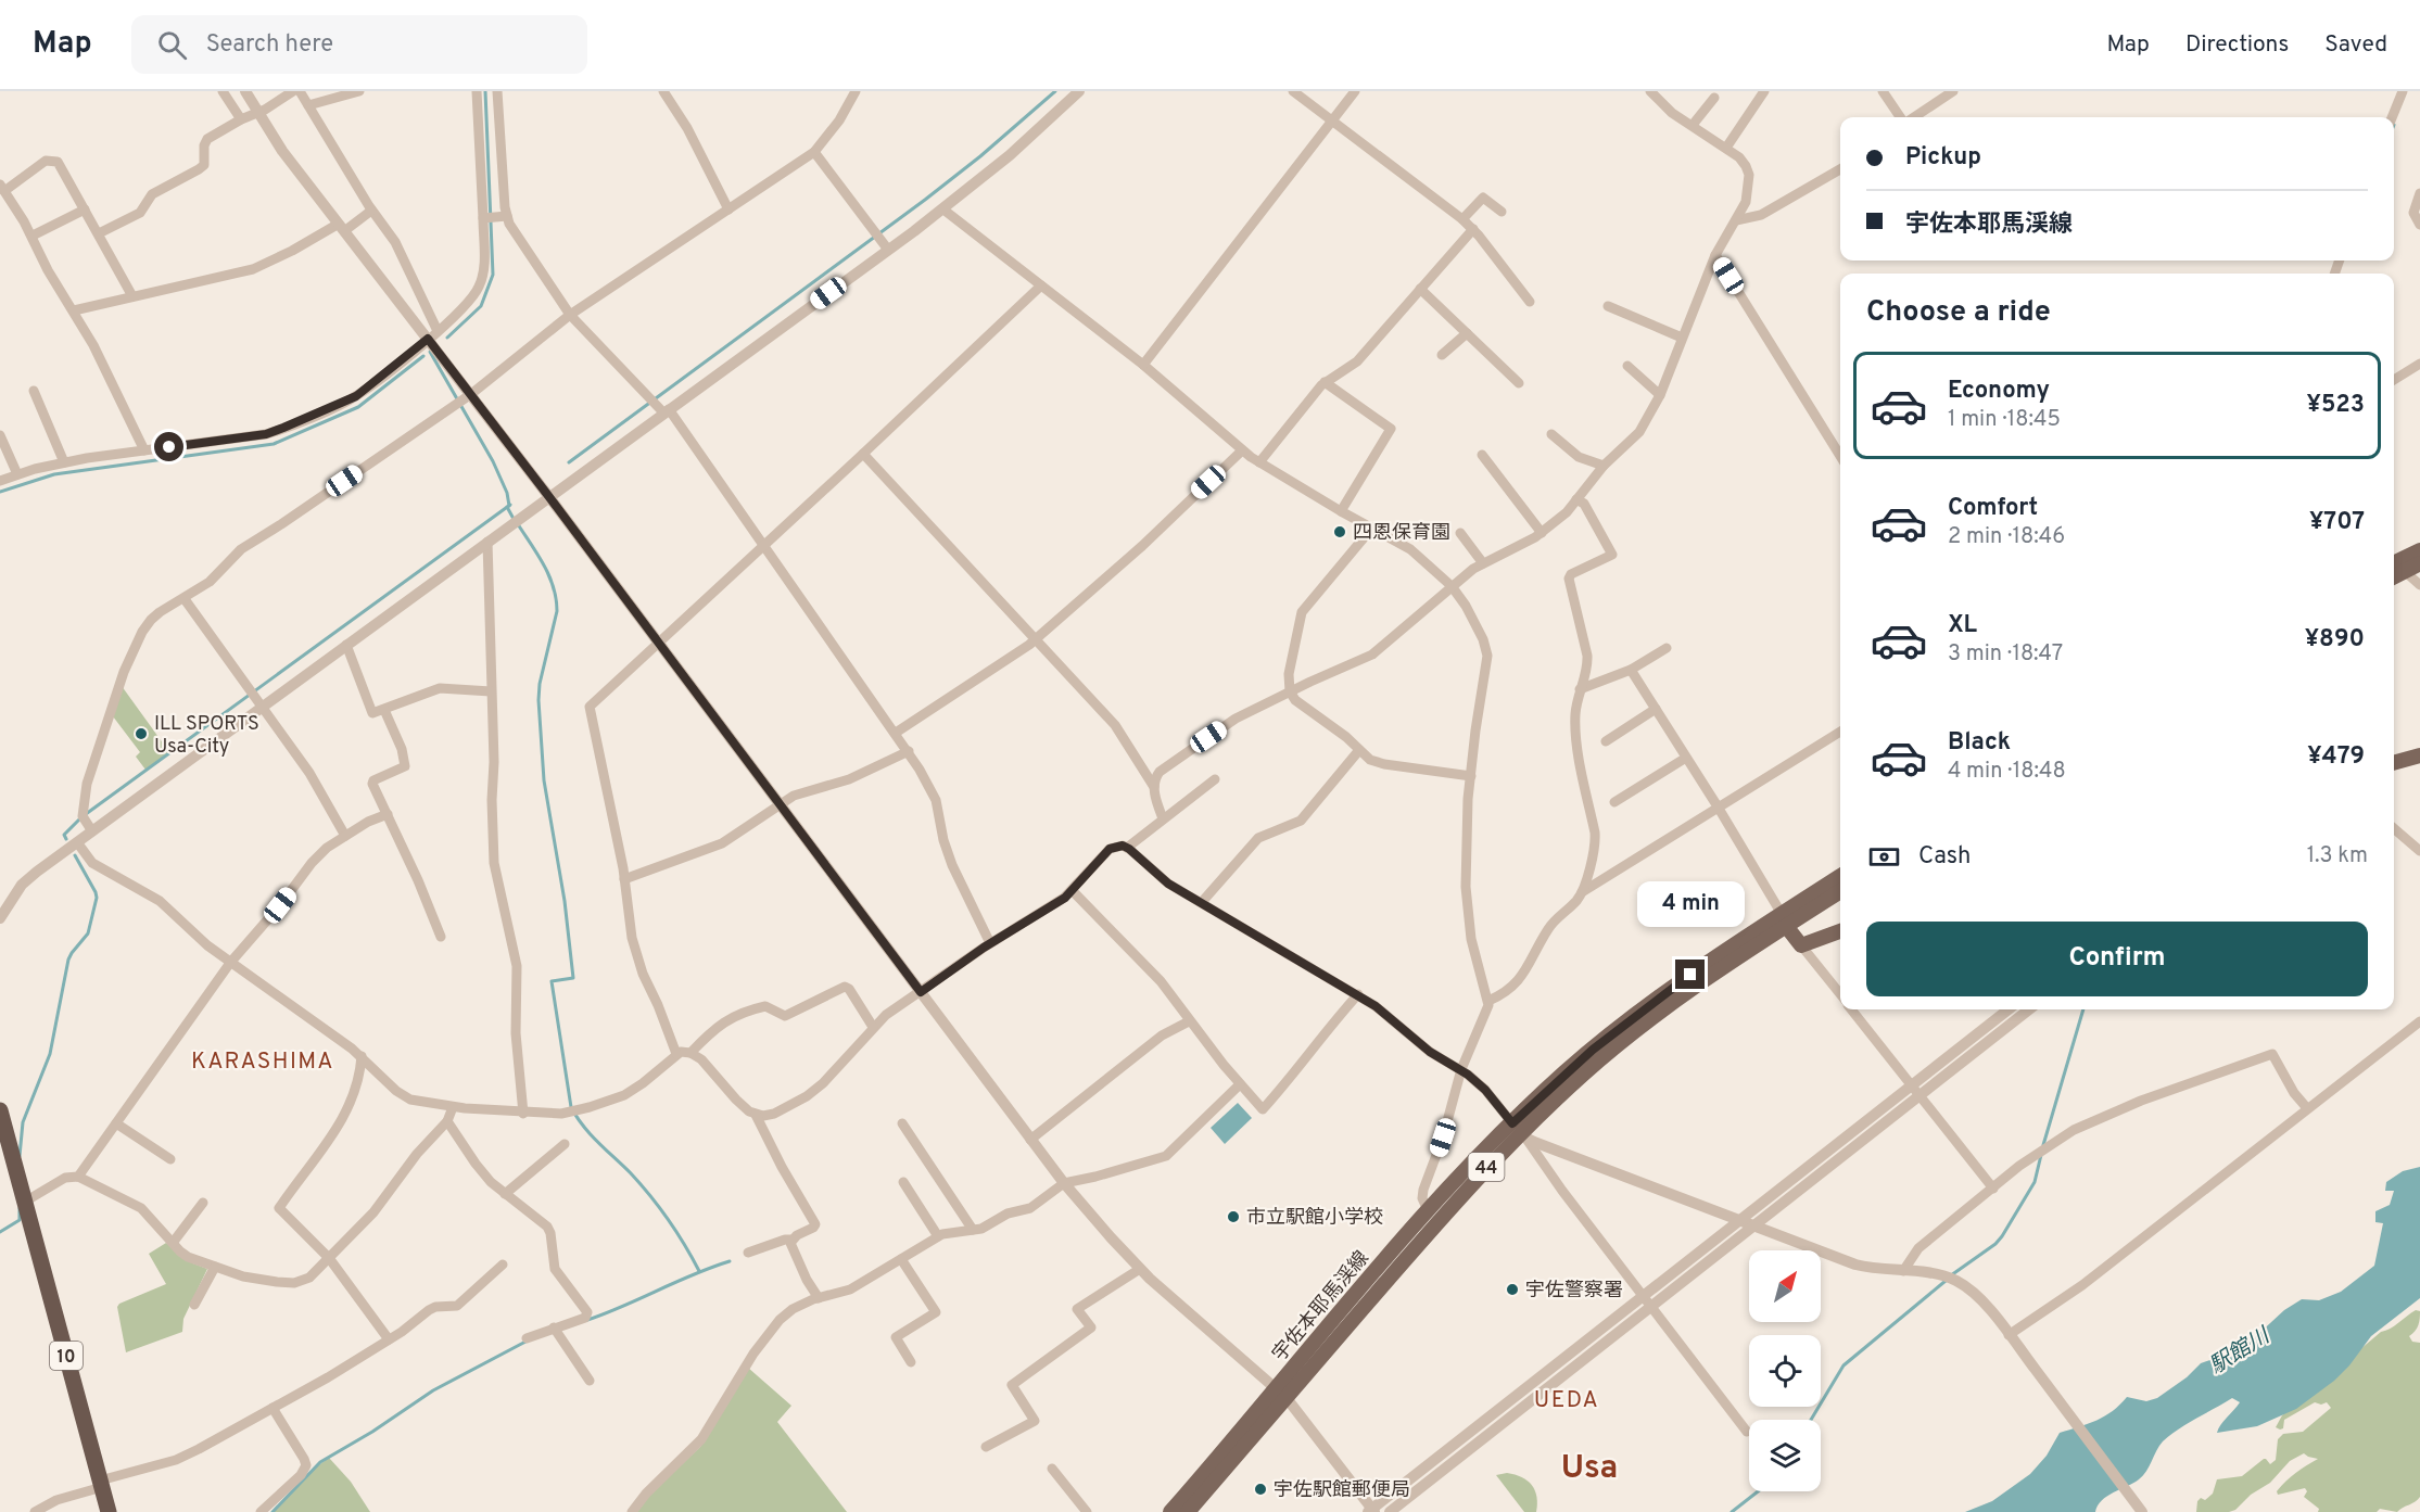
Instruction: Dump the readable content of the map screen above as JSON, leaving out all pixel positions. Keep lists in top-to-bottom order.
{
  "streets": {
    "highway": ["10"],
    "main road": ["44", "宇佐本耶馬渓線"]
  },
  "districts": ["KARASHIMA", "UEDA", "Usa"],
  "water": ["駅館川"],
  "places": [
    "四恩保育園",
    "ILL SPORTS Usa-City",
    "市立駅館小学校",
    "宇佐警察署",
    "宇佐駅館郵便局"
  ],
  "north": "top right",
  "page": {
    "header": "Map",
    "search": "Search here",
    "nav": ["Map", "Directions", "Saved"],
    "banner": ["Pickup", "宇佐本耶馬渓線"],
    "heading": "Choose a ride",
    "list": [
      {
        "name": "Economy",
        "note": "1 min · 18:45",
        "value": "¥523"
      },
      {
        "name": "Comfort",
        "note": "2 min · 18:46",
        "value": "¥707"
      },
      {
        "name": "XL",
        "note": "3 min · 18:47",
        "value": "¥890"
      },
      {
        "name": "Black",
        "note": "4 min · 18:48",
        "value": "¥479"
      }
    ],
    "pay": ["Cash", "1.3 km"],
    "bubble": "4 min",
    "buttons": "Confirm"
  }
}
